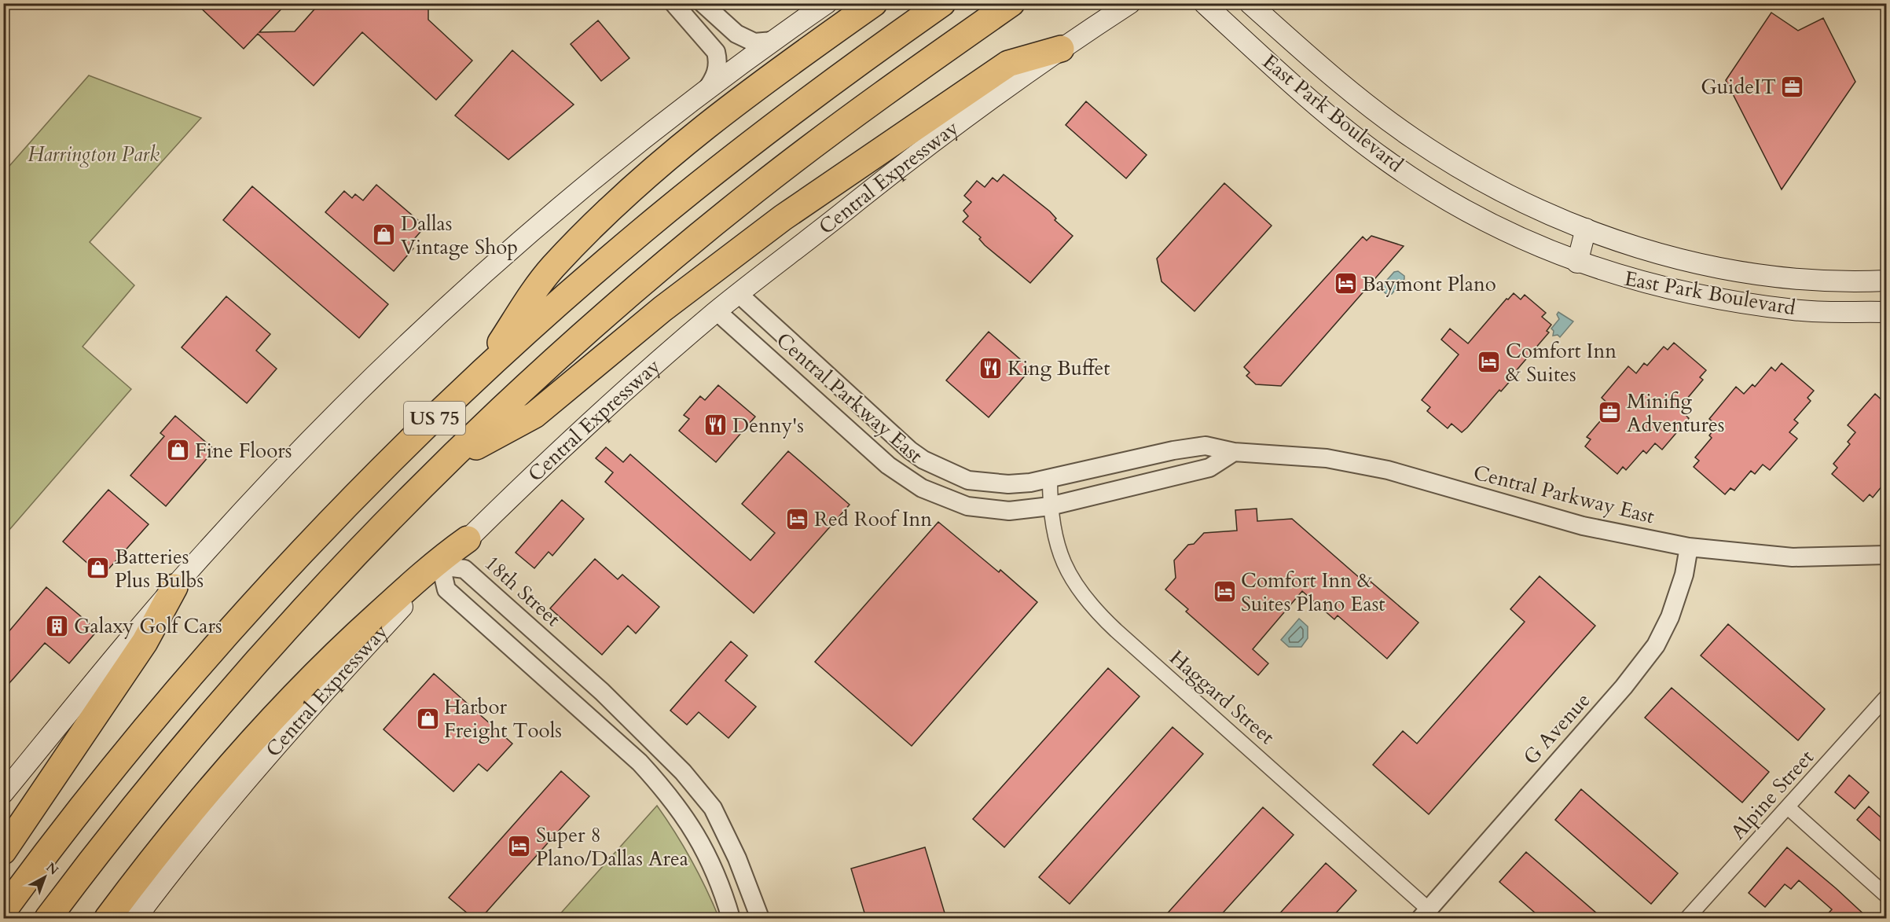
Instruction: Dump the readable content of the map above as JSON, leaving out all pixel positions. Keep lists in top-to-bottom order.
{
  "streets": {
    "highway": ["US 75"],
    "main road": ["East Park Boulevard", "Central Expressway"],
    "street": [
      "Central Parkway East",
      "18th Street",
      "Haggard Street",
      "G Avenue",
      "Alpine Street"
    ]
  },
  "crossings": [
    ["Central Expressway", "Central Parkway East"],
    ["Central Expressway", "18th Street"],
    ["Central Parkway East", "Haggard Street"],
    ["Central Parkway East", "G Avenue"],
    ["Haggard Street", "G Avenue"]
  ],
  "parks": ["Harrington Park"],
  "places": {
    "office": ["GuideIT", "Minifig Adventures"],
    "shop": [
      "Dallas Vintage Shop",
      "Fine Floors",
      "Batteries Plus Bulbs",
      "Harbor Freight Tools"
    ],
    "hotel": [
      "Baymont Plano",
      "Comfort Inn & Suites",
      "Red Roof Inn",
      "Comfort Inn & Suites Plano East",
      "Super 8 Plano/Dallas Area"
    ],
    "restaurant": ["King Buffet", "Denny's"],
    "building": ["Galaxy Golf Cars"]
  },
  "north": "top right"
}
